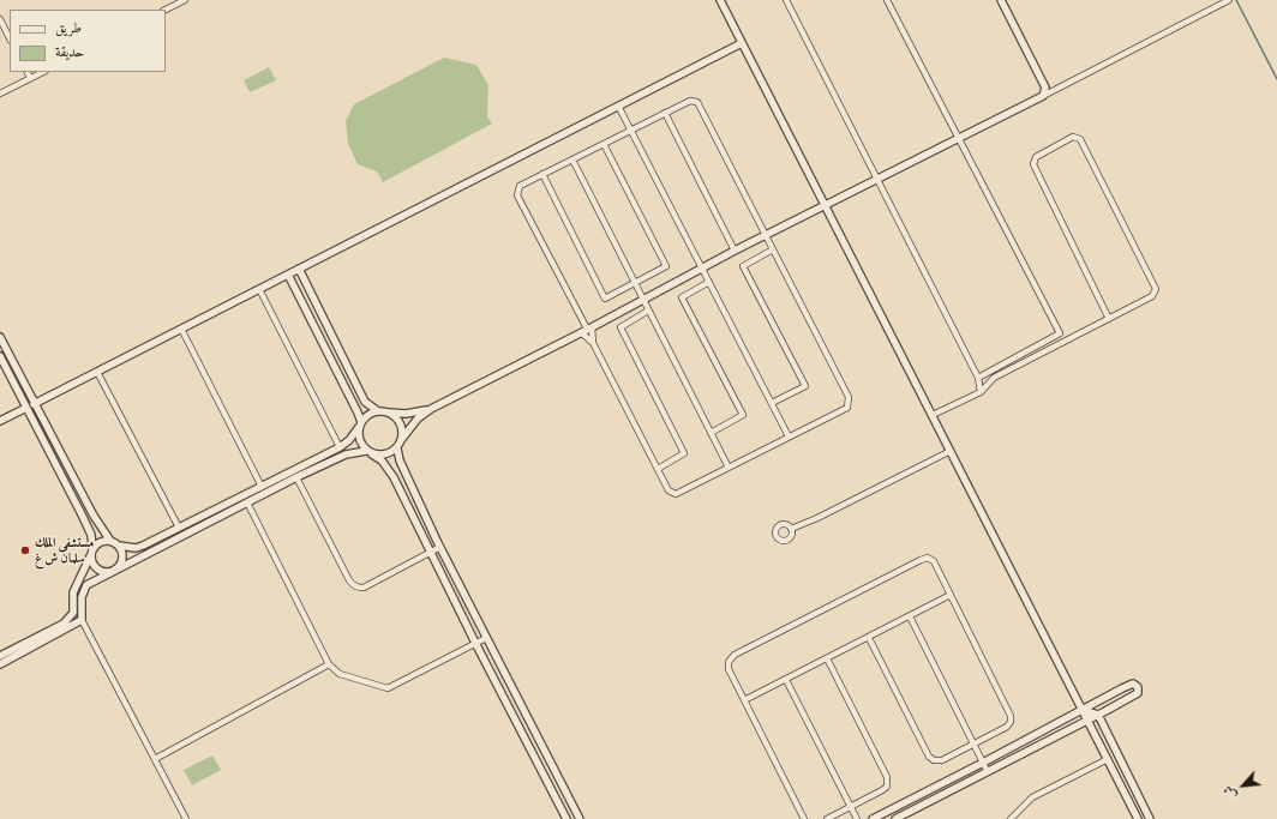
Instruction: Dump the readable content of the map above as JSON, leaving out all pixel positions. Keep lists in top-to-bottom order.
{
  "places": ["مستشفى الملك سلمان ش غ"],
  "legend": ["طريق", "حديقة"],
  "north": "bottom left"
}
